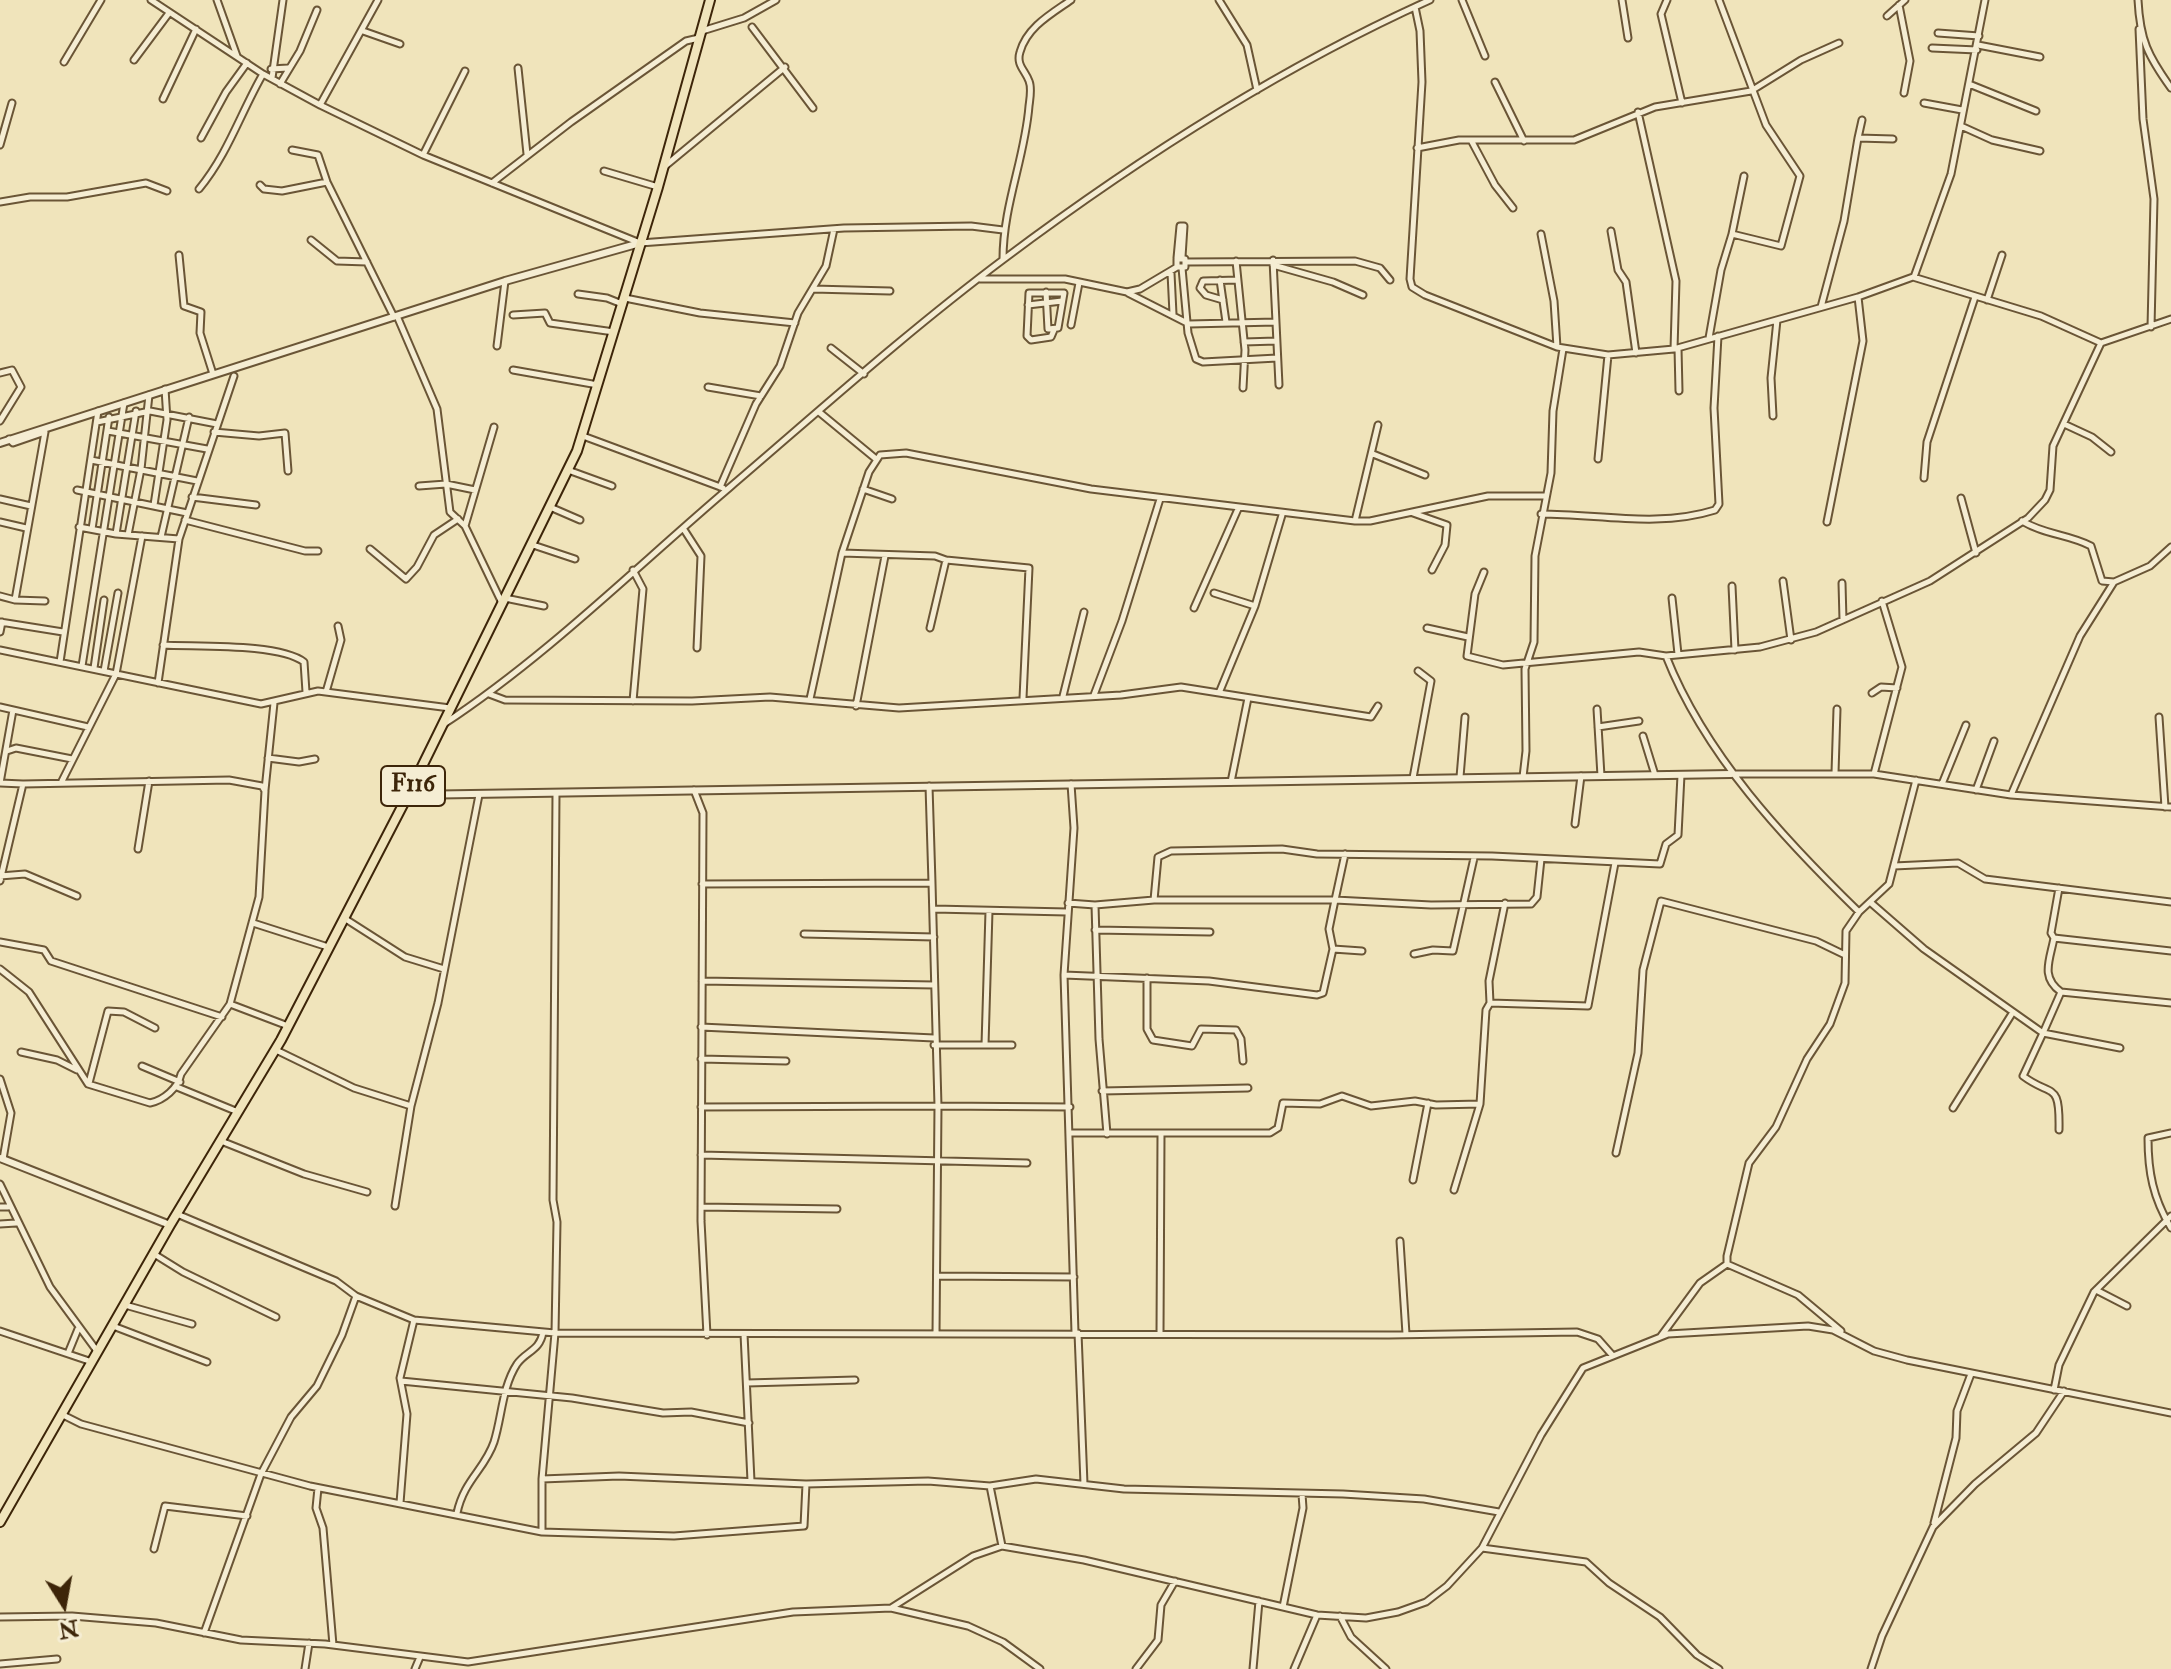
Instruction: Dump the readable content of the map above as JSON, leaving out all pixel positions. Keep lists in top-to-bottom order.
{
  "streets": {
    "main road": ["F116"]
  },
  "north": "bottom"
}
